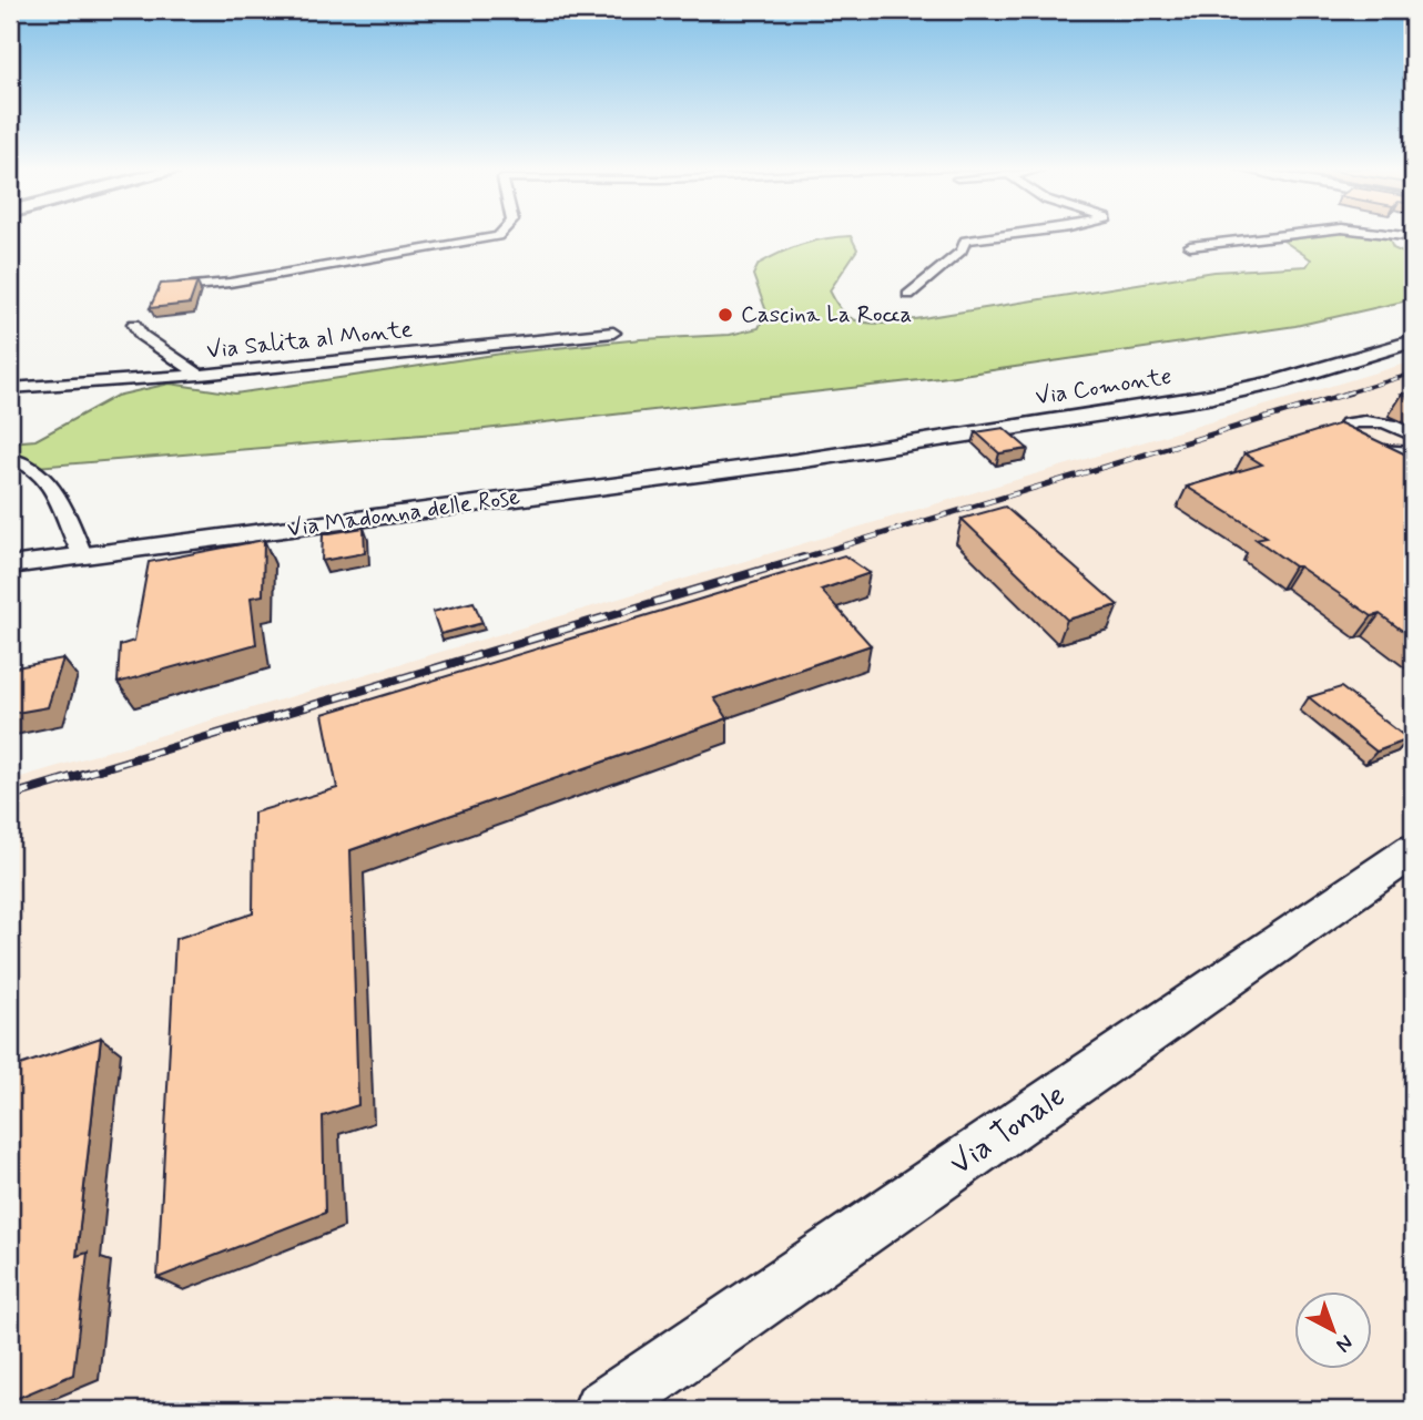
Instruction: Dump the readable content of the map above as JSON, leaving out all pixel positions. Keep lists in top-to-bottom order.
{
  "streets": {
    "street": [
      "Via Salita al Monte",
      "Via Comonte",
      "Via Madonna delle Rose",
      "Via Tonale"
    ]
  },
  "crossings": [
    ["Via Comonte", "Via Madonna delle Rose"]
  ],
  "places": ["Cascina La Rocca"],
  "north": "bottom right"
}
